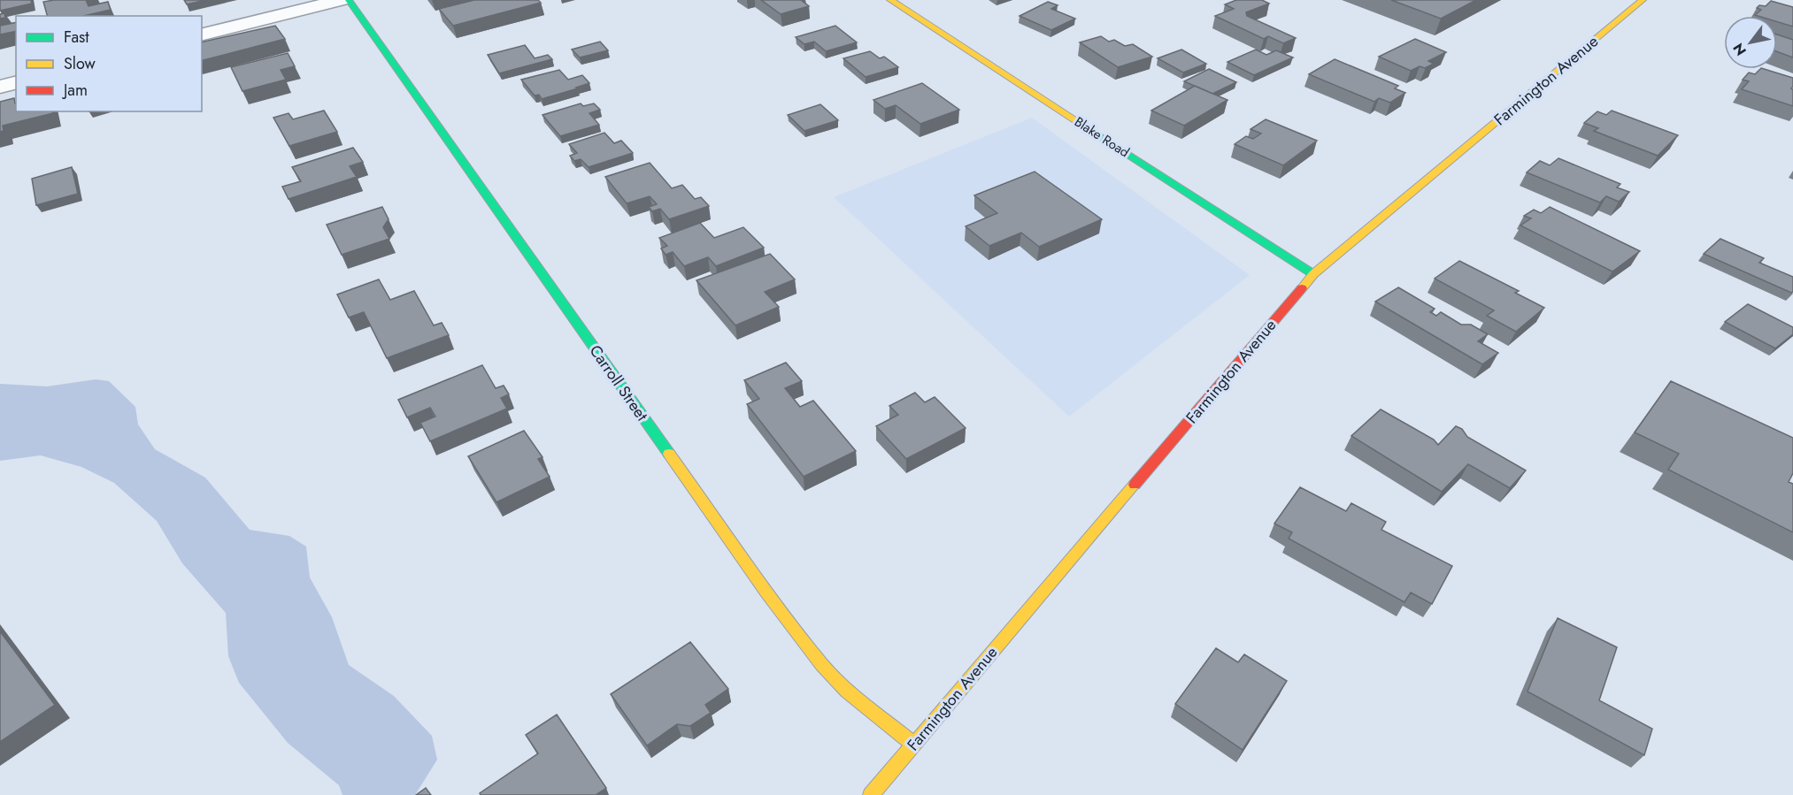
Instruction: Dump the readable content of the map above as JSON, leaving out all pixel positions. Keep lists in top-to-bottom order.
{
  "streets": {
    "street": ["Farmington Avenue", "Blake Road", "Carroll Street"]
  },
  "crossings": [
    ["Farmington Avenue", "Blake Road"],
    ["Farmington Avenue", "Carroll Street"]
  ],
  "legend": ["Fast", "Slow", "Jam"],
  "north": "bottom left"
}
